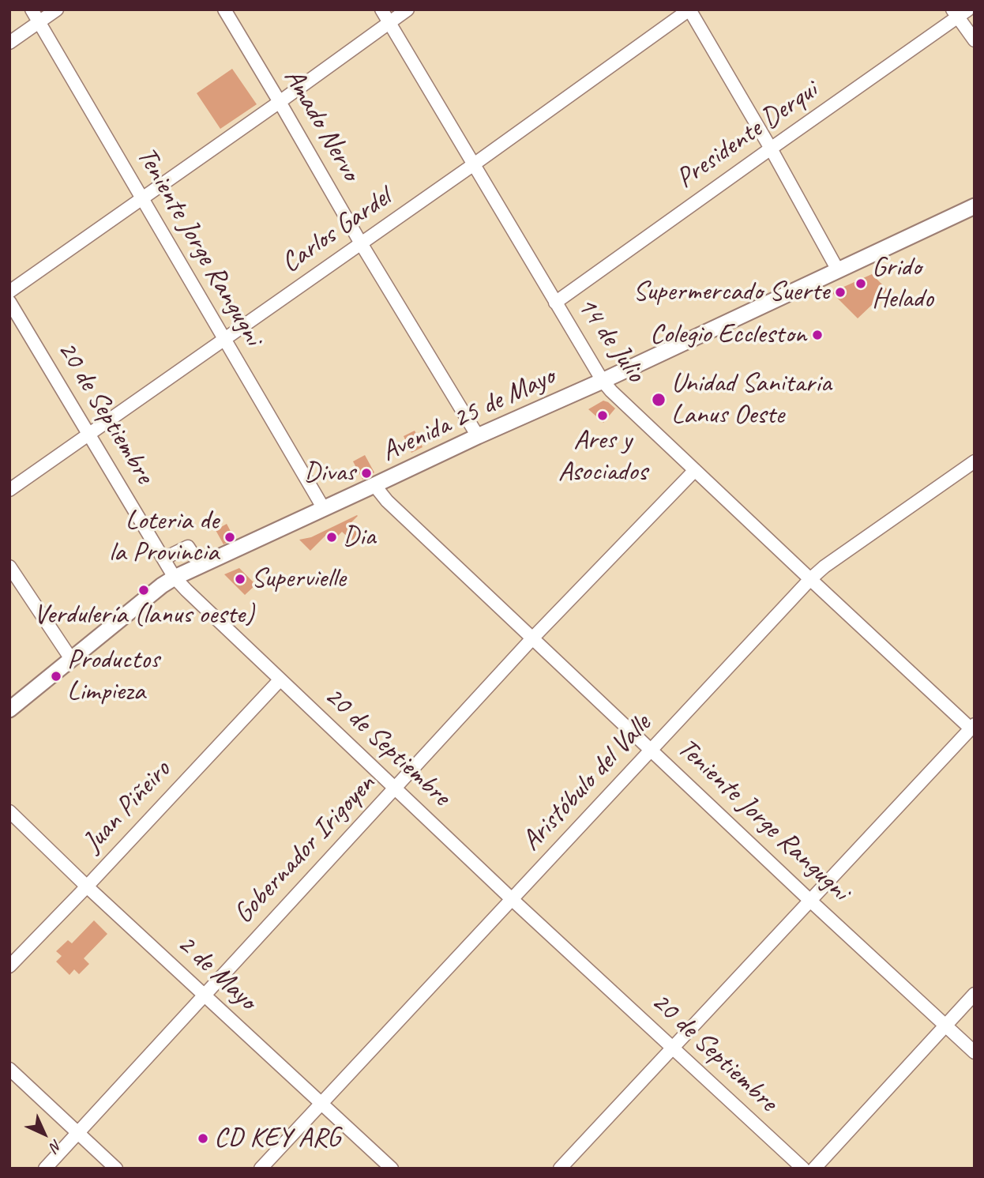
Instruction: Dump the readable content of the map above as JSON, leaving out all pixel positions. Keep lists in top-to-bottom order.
{
  "streets": {
    "main road": ["Avenida 25 de Mayo"],
    "street": [
      "Amado Nervo",
      "Presidente Derqui",
      "Carlos Gardel",
      "Teniente Jorge Rangugni",
      "14 de Julio",
      "20 de Septiembre",
      "Aristóbulo del Valle",
      "Juan Piñeiro",
      "Gobernador Irigoyen",
      "2 de Mayo"
    ]
  },
  "crossings": [
    ["Amado Nervo", "Carlos Gardel"],
    ["Amado Nervo", "Avenida 25 de Mayo"],
    ["Presidente Derqui", "14 de Julio"],
    ["Carlos Gardel", "Teniente Jorge Rangugni"],
    ["Carlos Gardel", "14 de Julio"],
    ["Carlos Gardel", "20 de Septiembre"],
    ["Teniente Jorge Rangugni", "Avenida 25 de Mayo"],
    ["Teniente Jorge Rangugni", "Aristóbulo del Valle"],
    ["Teniente Jorge Rangugni", "Gobernador Irigoyen"],
    ["14 de Julio", "Avenida 25 de Mayo"],
    ["14 de Julio", "Aristóbulo del Valle"],
    ["14 de Julio", "Gobernador Irigoyen"],
    ["20 de Septiembre", "Avenida 25 de Mayo"],
    ["20 de Septiembre", "Aristóbulo del Valle"],
    ["20 de Septiembre", "Juan Piñeiro"],
    ["20 de Septiembre", "Gobernador Irigoyen"],
    ["Aristóbulo del Valle", "2 de Mayo"],
    ["Juan Piñeiro", "2 de Mayo"],
    ["Gobernador Irigoyen", "2 de Mayo"]
  ],
  "places": [
    "Grido Helado",
    "Supermercado Suerte",
    "Colegio Eccleston",
    "Unidad Sanitaria Lanus Oeste",
    "Ares y Asociados",
    "Divas",
    "Loteria de la Provincia",
    "Dia",
    "Supervielle",
    "Verdulería (lanus oeste)",
    "Productos Limpieza",
    "CD KEY ARG"
  ],
  "north": "bottom right"
}
